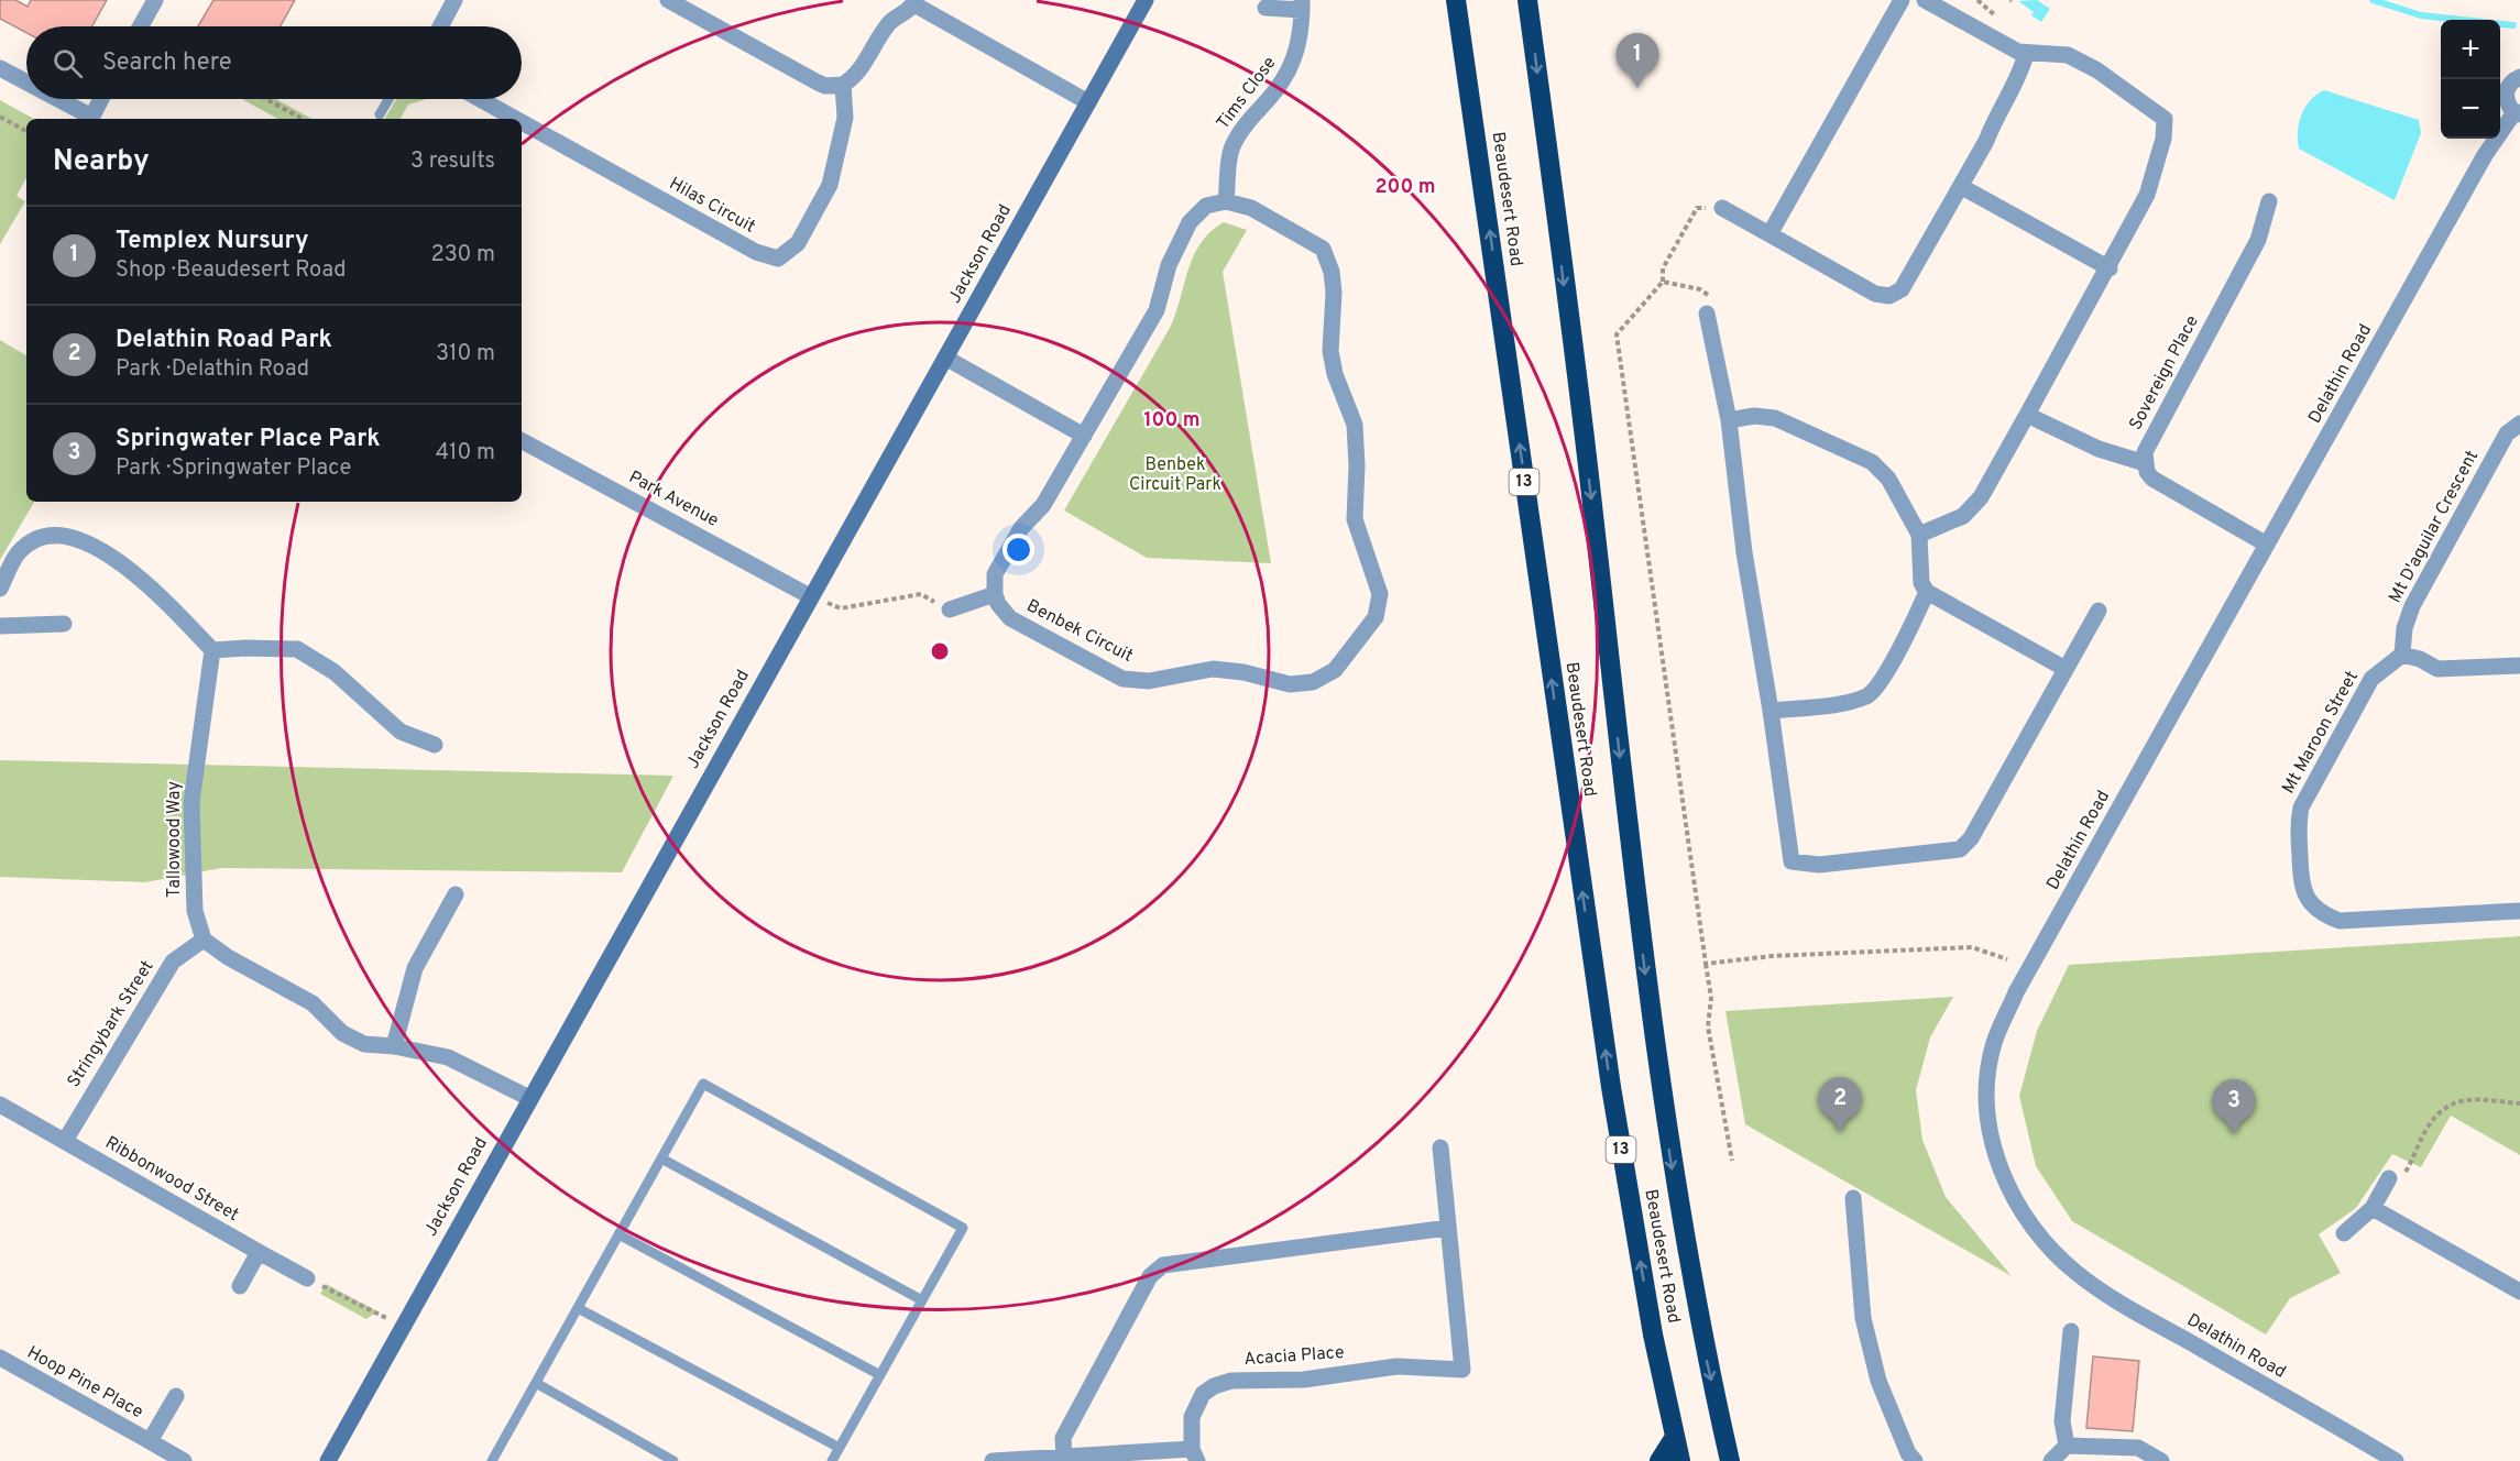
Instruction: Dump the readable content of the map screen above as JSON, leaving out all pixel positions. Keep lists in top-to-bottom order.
{
  "streets": {
    "highway": ["Beaudesert Road", "13"],
    "street": [
      "Tims Close",
      "Hilas Circuit",
      "Jackson Road",
      "Sovereign Place",
      "Delathin Road",
      "Park Avenue",
      "Mt D'aguilar Crescent",
      "Benbek Circuit",
      "Mt Maroon Street",
      "Tallowood Way",
      "Stringybark Street",
      "Ribbonwood Street",
      "Acacia Place",
      "Hoop Pine Place"
    ]
  },
  "crossings": [
    ["Tims Close", "Benbek Circuit"],
    ["Jackson Road", "Park Avenue"],
    ["Mt D'aguilar Crescent", "Mt Maroon Street"],
    ["Tallowood Way", "Stringybark Street"],
    ["Stringybark Street", "Ribbonwood Street"]
  ],
  "parks": ["Benbek Circuit Park"],
  "page": {
    "map_buttons": ["+", "−"],
    "search": "Search here",
    "pins": ["1", "2", "3"],
    "heading": ["Nearby", "3 results"],
    "list": [
      {
        "mark": "1",
        "name": "Templex Nursury",
        "note": "Shop · Beaudesert Road",
        "value": "230 m"
      },
      {
        "mark": "2",
        "name": "Delathin Road Park",
        "note": "Park · Delathin Road",
        "value": "310 m"
      },
      {
        "mark": "3",
        "name": "Springwater Place Park",
        "note": "Park · Springwater Place",
        "value": "410 m"
      }
    ]
  },
  "rings": ["200 m", "100 m"]
}
